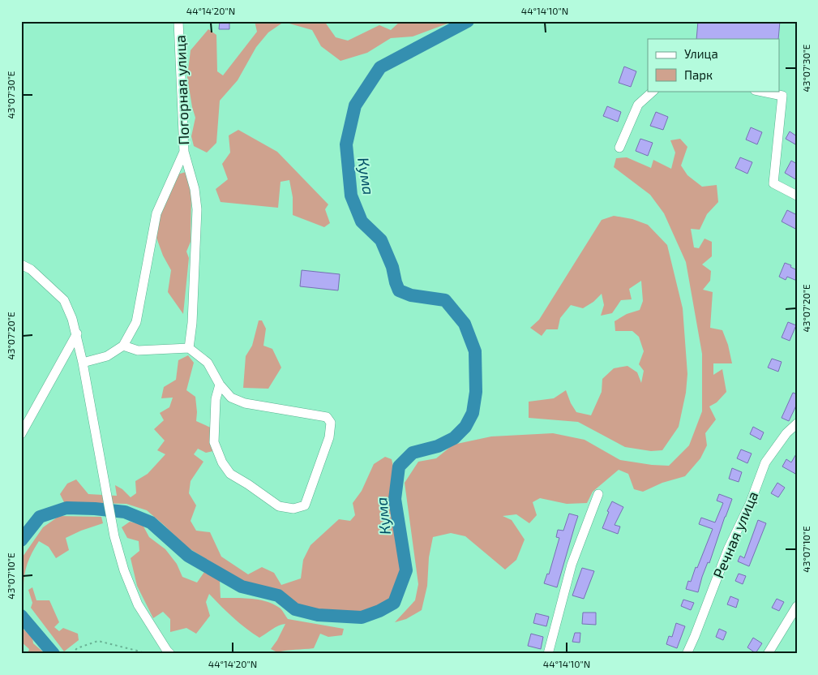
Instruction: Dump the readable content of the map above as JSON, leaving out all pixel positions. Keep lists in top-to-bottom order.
{
  "streets": {
    "street": ["Погорная улица", "Речная улица"]
  },
  "water": ["Кума"],
  "legend": ["Улица", "Парк"],
  "coordinates": [
    "44°14'20\"N",
    "44°14'10\"N",
    "43°07'30\"E",
    "43°07'20\"E",
    "43°07'10\"E"
  ]
}
